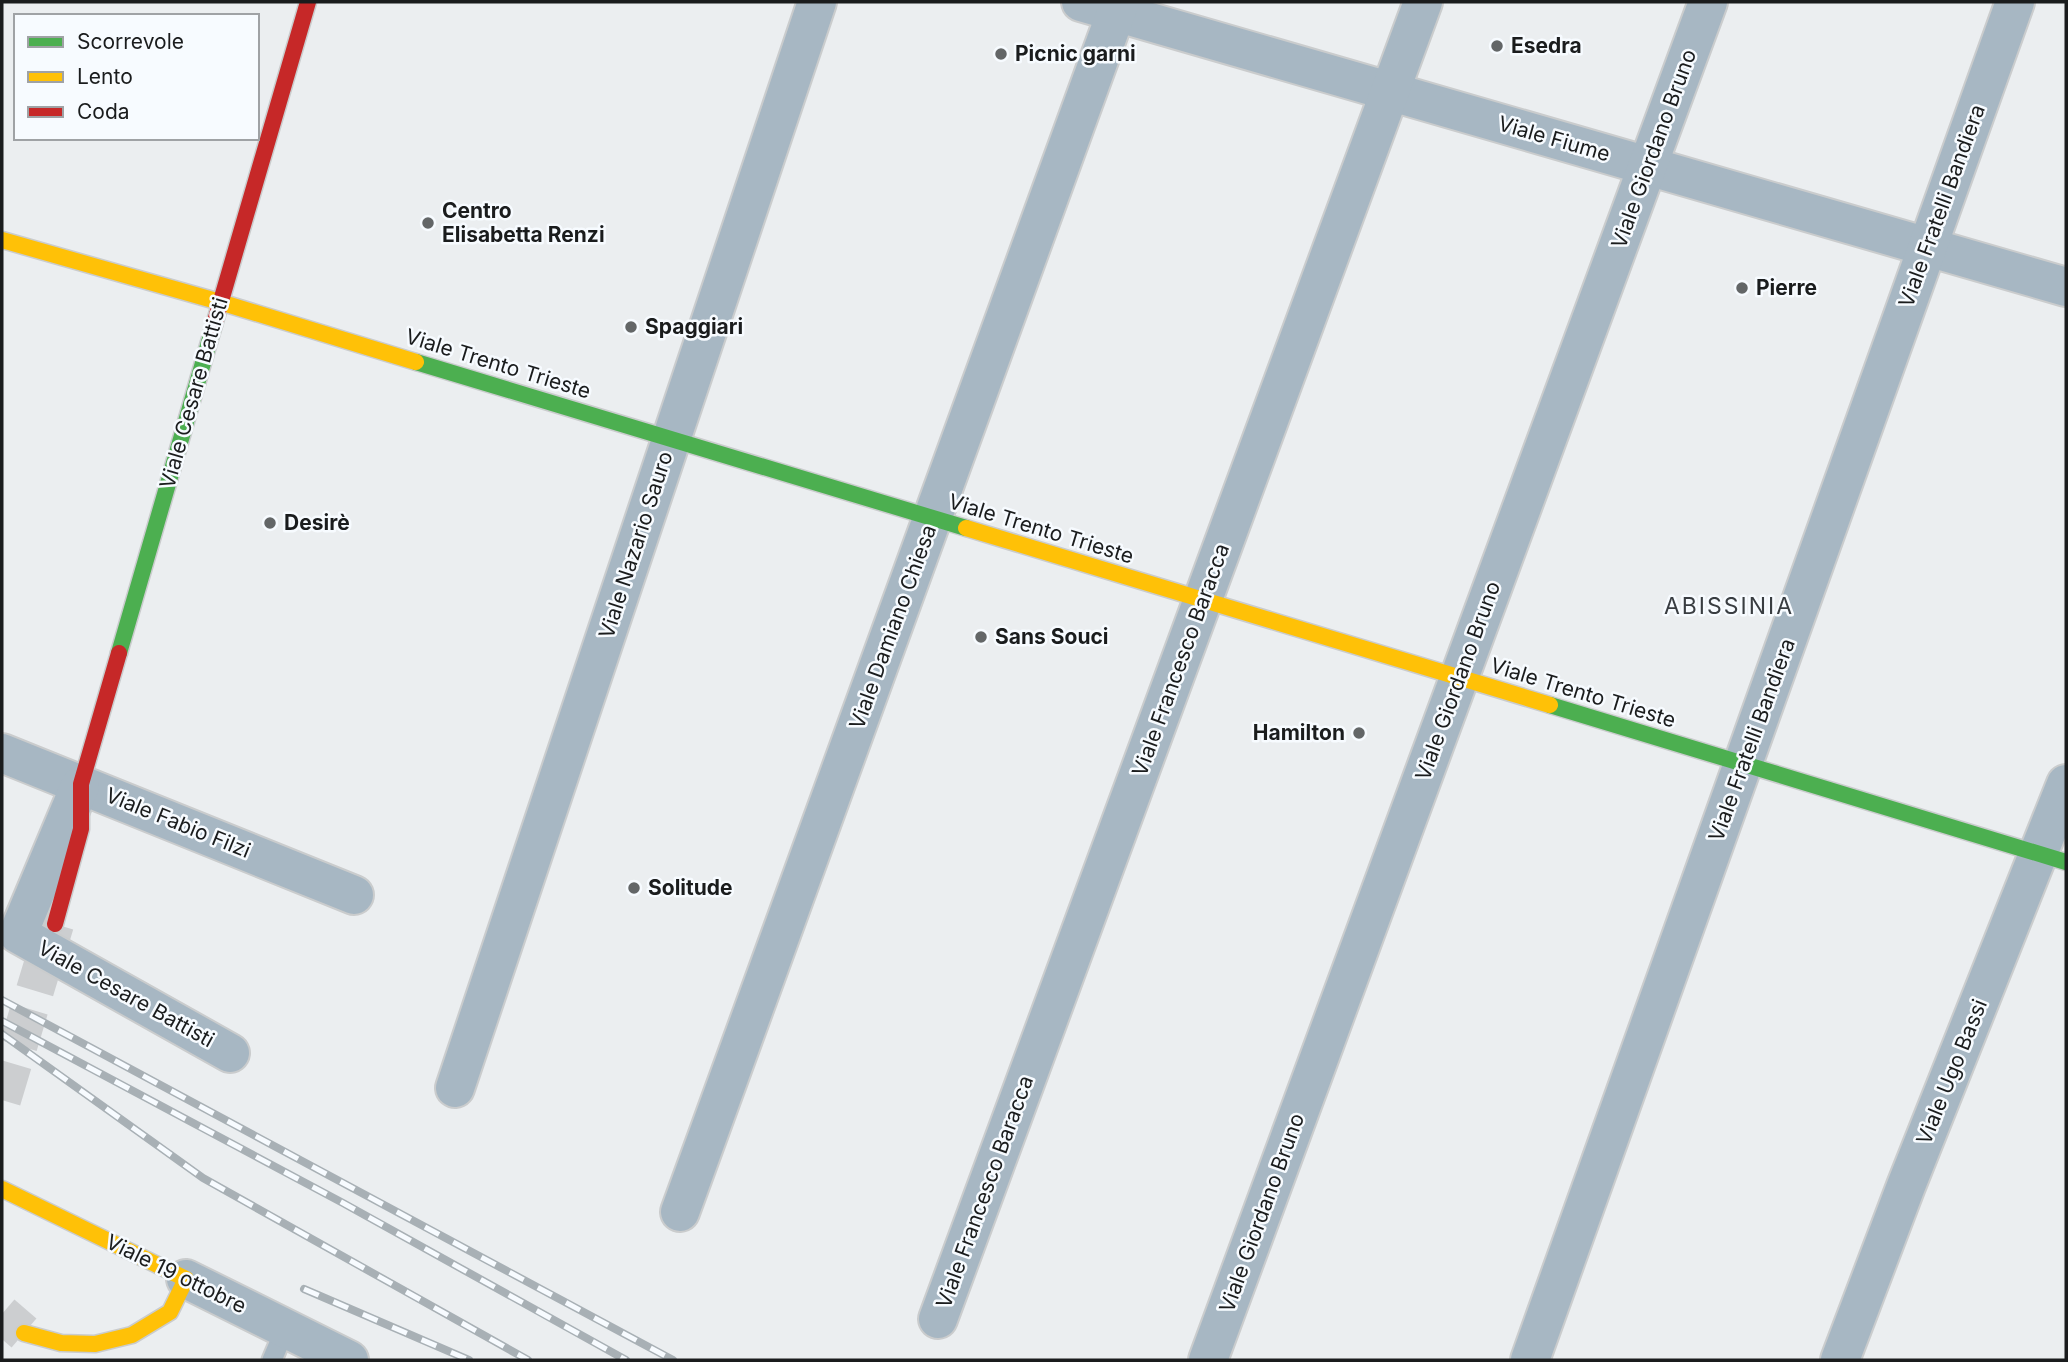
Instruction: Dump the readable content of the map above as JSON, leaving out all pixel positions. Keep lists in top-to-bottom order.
{
  "streets": {
    "street": [
      "Viale Fiume",
      "Viale Giordano Bruno",
      "Viale Fratelli Bandiera",
      "Viale Trento Trieste",
      "Viale Cesare Battisti",
      "Viale Nazario Sauro",
      "Viale Damiano Chiesa",
      "Viale Francesco Baracca",
      "Viale Fabio Filzi",
      "Viale Ugo Bassi",
      "Viale 19 ottobre"
    ]
  },
  "crossings": [
    ["Viale Fiume", "Viale Giordano Bruno"],
    ["Viale Fiume", "Viale Fratelli Bandiera"],
    ["Viale Fiume", "Viale Damiano Chiesa"],
    ["Viale Fiume", "Viale Francesco Baracca"],
    ["Viale Giordano Bruno", "Viale Trento Trieste"],
    ["Viale Fratelli Bandiera", "Viale Trento Trieste"],
    ["Viale Trento Trieste", "Viale Cesare Battisti"],
    ["Viale Trento Trieste", "Viale Nazario Sauro"],
    ["Viale Trento Trieste", "Viale Damiano Chiesa"],
    ["Viale Trento Trieste", "Viale Francesco Baracca"],
    ["Viale Trento Trieste", "Viale Ugo Bassi"],
    ["Viale Cesare Battisti", "Viale Fabio Filzi"]
  ],
  "districts": ["ABISSINIA"],
  "places": [
    "Esedra",
    "Picnic garni",
    "Centro Elisabetta Renzi",
    "Pierre",
    "Spaggiari",
    "Desirè",
    "Sans Souci",
    "Hamilton",
    "Solitude"
  ],
  "legend": ["Scorrevole", "Lento", "Coda"]
}
